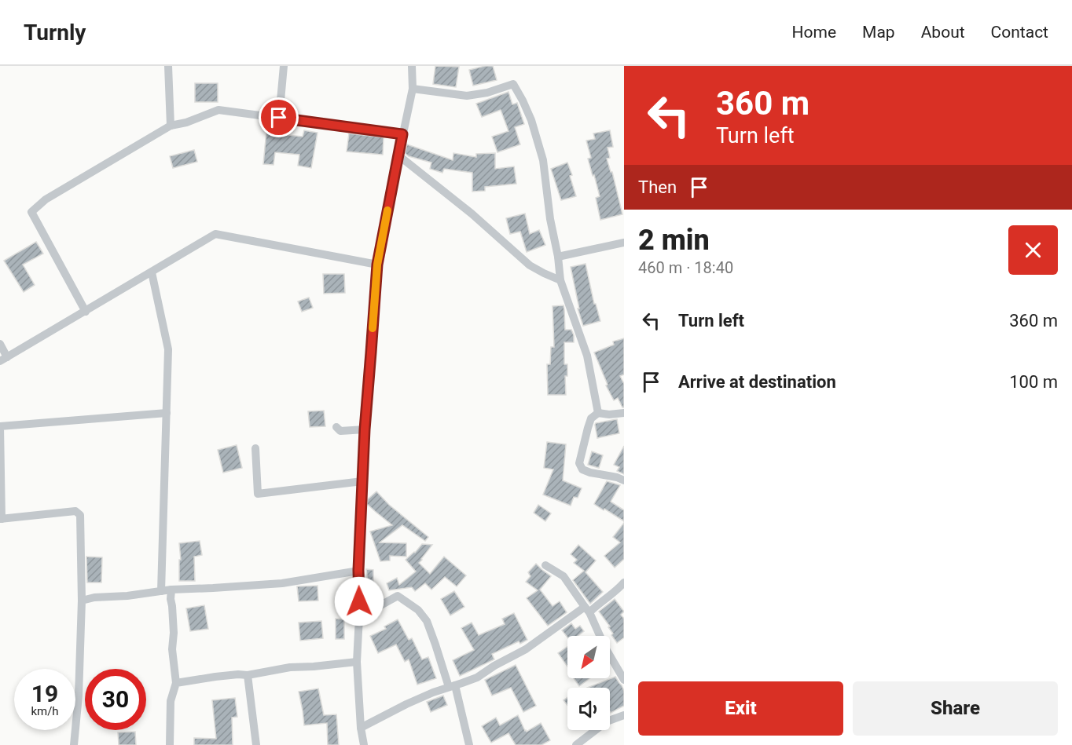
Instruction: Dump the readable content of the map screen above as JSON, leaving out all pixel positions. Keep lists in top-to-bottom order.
{
  "north": "bottom left",
  "page": {
    "header": "Turnly",
    "nav": [
      "Home",
      "Map",
      "About",
      "Contact"
    ],
    "turn": ["360 m", "Turn left"],
    "then": "Then",
    "heading": ["2 min", "460 m · 18:40"],
    "list": [
      {
        "name": "Turn left",
        "value": "360 m"
      },
      {
        "name": "Arrive at destination",
        "value": "100 m"
      }
    ],
    "speed": "19 km/h",
    "limit": "30",
    "buttons": ["Exit", "Share"]
  }
}
